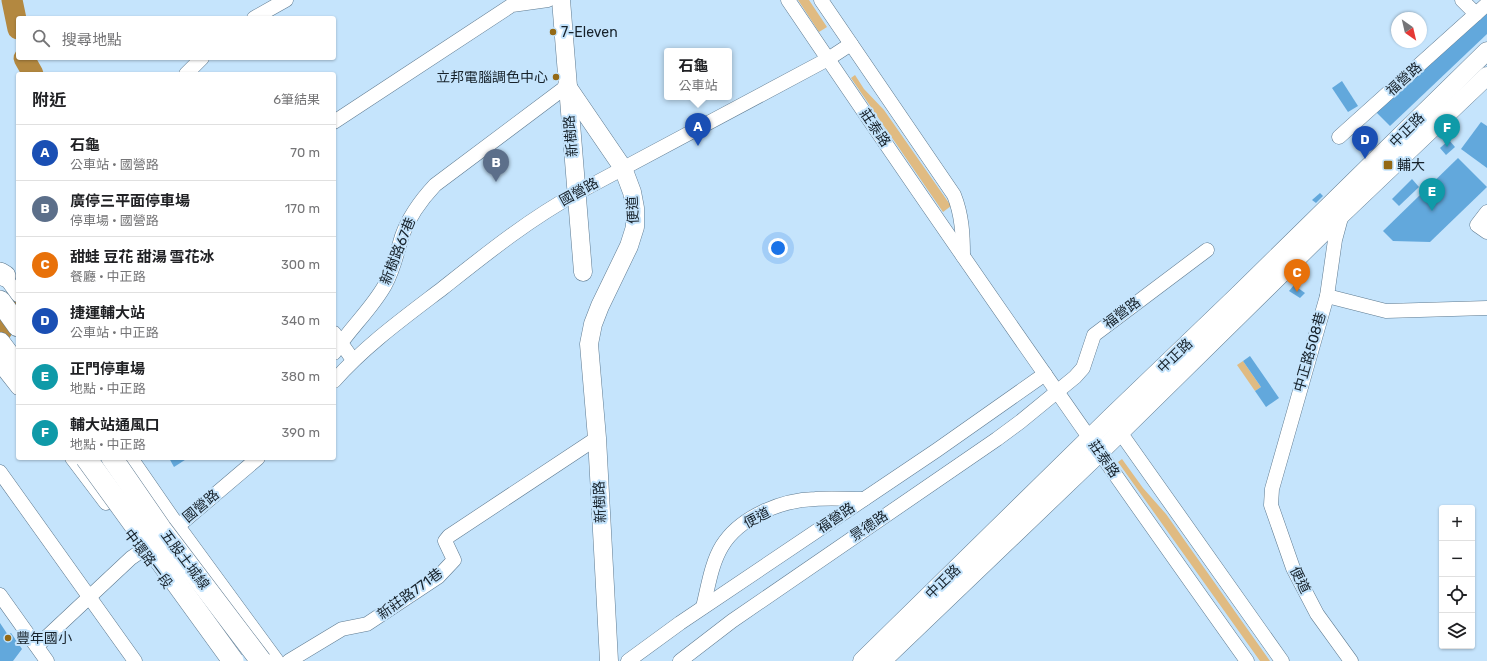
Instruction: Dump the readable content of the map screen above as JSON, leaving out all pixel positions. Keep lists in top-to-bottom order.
{
  "streets": {
    "highway": ["五股土城線"],
    "main road": ["中正路", "新樹路", "便道"],
    "street": [
      "福營路",
      "莊泰路",
      "國營路",
      "新樹路67巷",
      "中正路508巷",
      "景德路",
      "中環路一段",
      "新莊路771巷"
    ]
  },
  "crossings": [
    ["福營路", "莊泰路"],
    ["福營路", "便道"],
    ["福營路", "景德路"],
    ["莊泰路", "中正路"],
    ["莊泰路", "國營路"],
    ["莊泰路", "景德路"],
    ["中正路", "中正路508巷"],
    ["新樹路", "國營路"],
    ["新樹路", "便道"],
    ["新樹路", "新樹路67巷"],
    ["新樹路", "新莊路771巷"],
    ["國營路", "便道"],
    ["國營路", "中環路一段"],
    ["便道", "新樹路67巷"],
    ["便道", "中正路508巷"]
  ],
  "places": {
    "other": ["7-Eleven", "立邦電腦調色中心", "豐年國小"],
    "transit": ["輔大"]
  },
  "north": "bottom right",
  "page": {
    "search": "搜尋地點",
    "popup": ["石龜", "公車站"],
    "heading": ["附近", "6筆結果"],
    "pins": [
      "A",
      "F",
      "D",
      "B",
      "E",
      "C"
    ],
    "list": [
      {
        "mark": "A",
        "name": "石龜",
        "note": "公車站 · 國營路",
        "value": "70 m"
      },
      {
        "mark": "B",
        "name": "廣停三平面停車場",
        "note": "停車場 · 國營路",
        "value": "170 m"
      },
      {
        "mark": "C",
        "name": "甜蛙 豆花 甜湯 雪花冰",
        "note": "餐廳 · 中正路",
        "value": "300 m"
      },
      {
        "mark": "D",
        "name": "捷運輔大站",
        "note": "公車站 · 中正路",
        "value": "340 m"
      },
      {
        "mark": "E",
        "name": "正門停車場",
        "note": "地點 · 中正路",
        "value": "380 m"
      },
      {
        "mark": "F",
        "name": "輔大站通風口",
        "note": "地點 · 中正路",
        "value": "390 m"
      }
    ],
    "map_buttons": ["+", "−"]
  }
}
